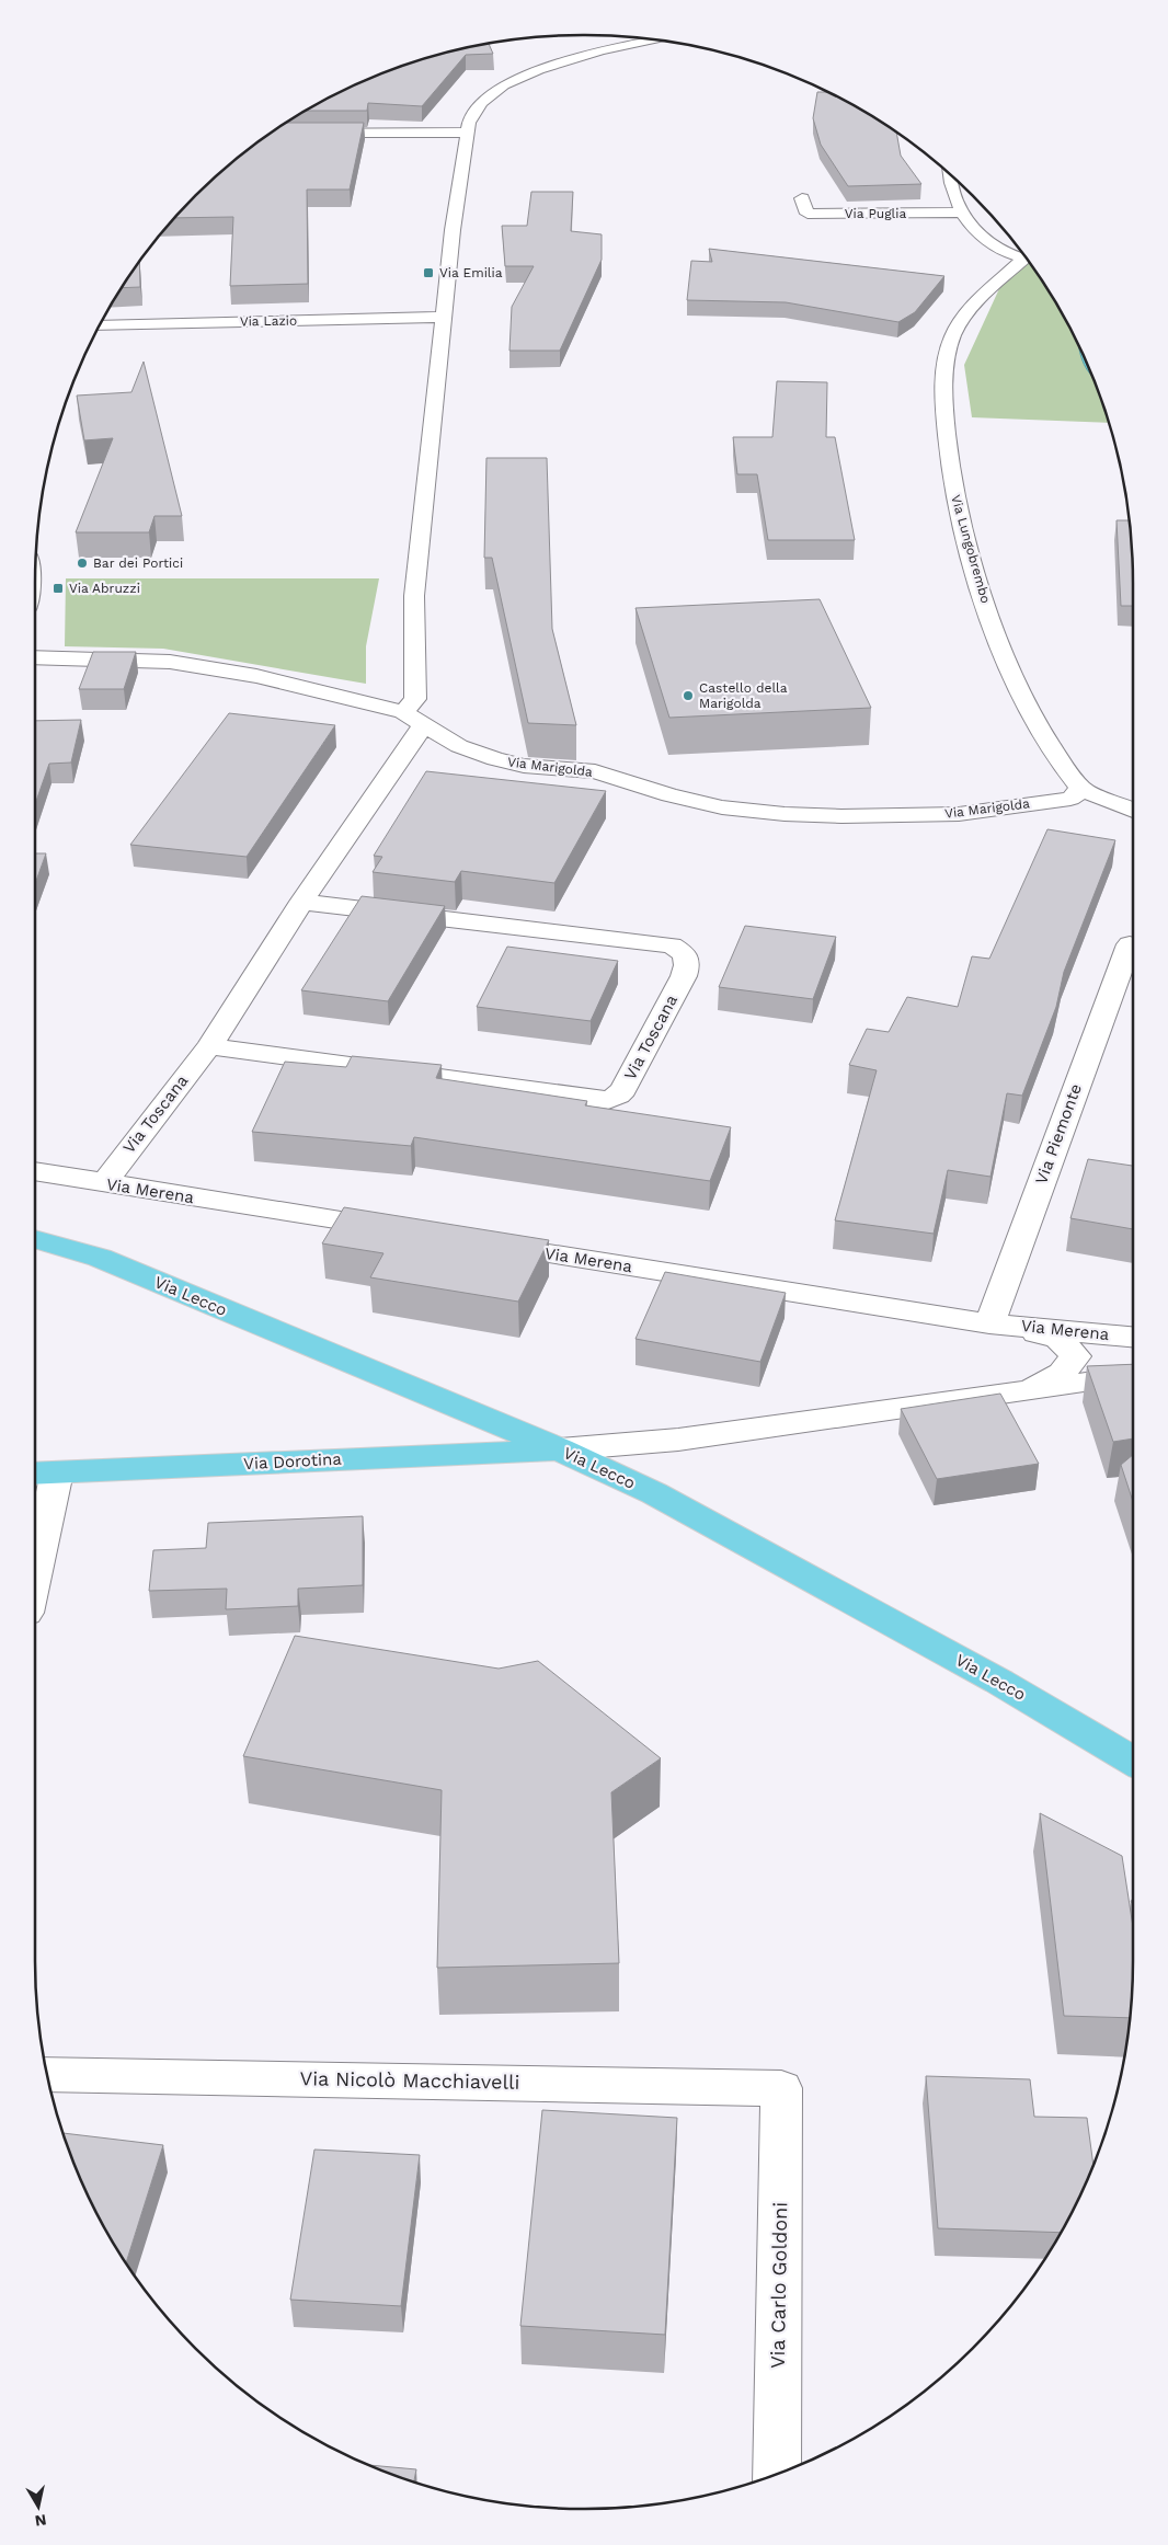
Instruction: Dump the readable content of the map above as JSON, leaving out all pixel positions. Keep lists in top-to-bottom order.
{
  "streets": {
    "main road": ["Via Lecco", "Via Dorotina"],
    "street": [
      "Via Puglia",
      "Via Lazio",
      "Via Lungobrembo",
      "Via Marigolda",
      "Via Toscana",
      "Via Piemonte",
      "Via Merena",
      "Via Nicolò Macchiavelli",
      "Via Carlo Goldoni"
    ]
  },
  "crossings": [
    ["Via Lungobrembo", "Via Marigolda"],
    ["Via Marigolda", "Via Toscana"],
    ["Via Toscana", "Via Merena"],
    ["Via Piemonte", "Via Merena"],
    ["Via Merena", "Via Lecco"],
    ["Via Merena", "Via Dorotina"],
    ["Via Lecco", "Via Dorotina"],
    ["Via Nicolò Macchiavelli", "Via Carlo Goldoni"]
  ],
  "places": {
    "transit": ["Via Emilia", "Via Abruzzi"],
    "other": ["Bar dei Portici", "Castello della Marigolda"]
  },
  "north": "bottom"
}
